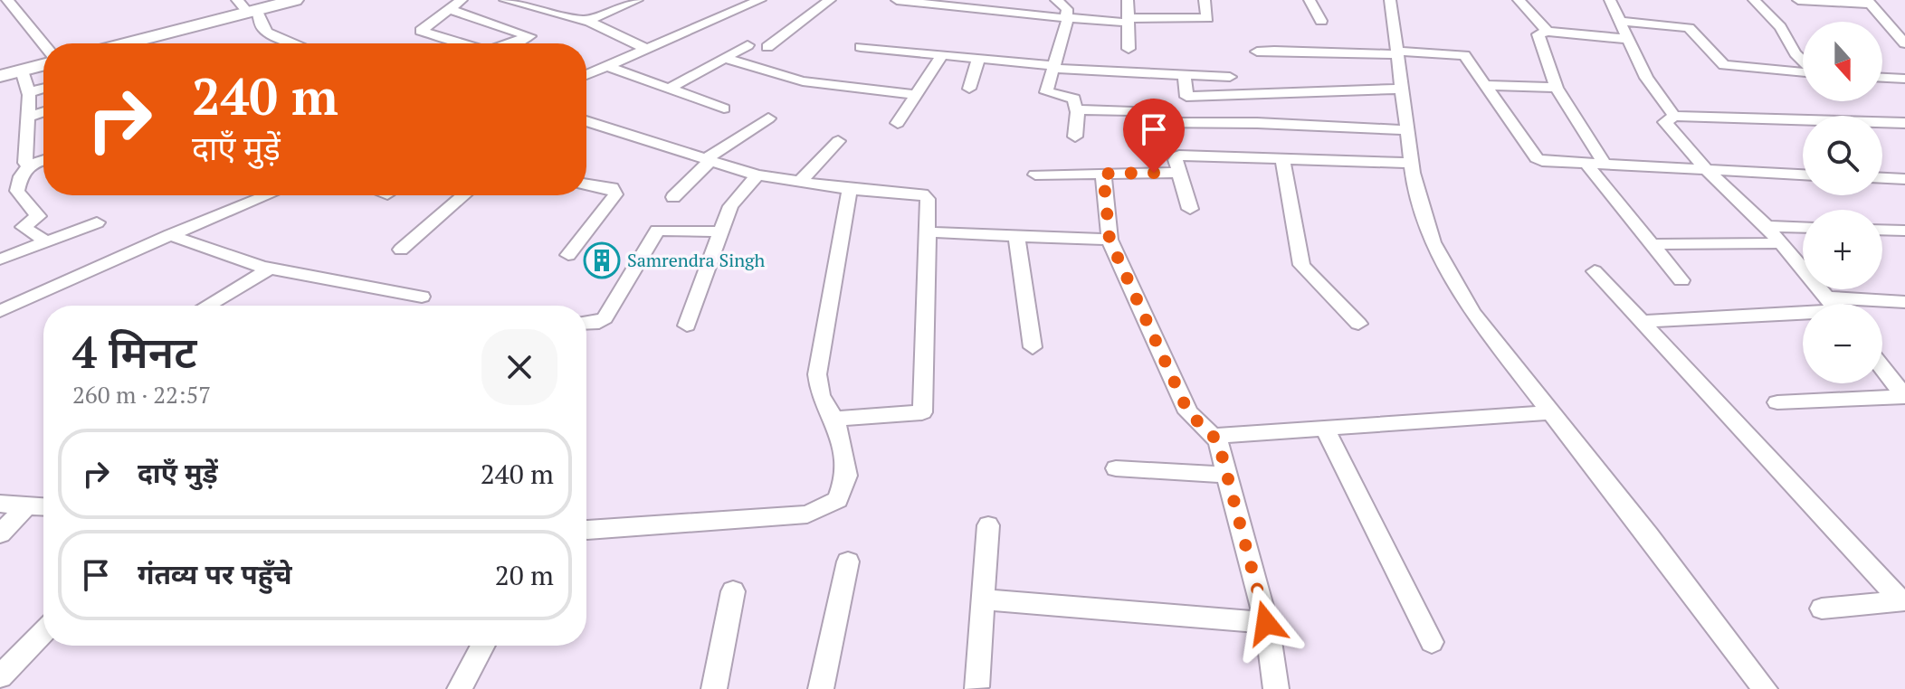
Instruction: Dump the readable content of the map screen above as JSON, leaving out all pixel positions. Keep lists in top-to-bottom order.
{
  "places": {
    "building": ["Samrendra Singh"]
  },
  "north": "bottom",
  "page": {
    "map_buttons": ["+", "−"],
    "turn": ["240 m", "दाएँ मुड़ें"],
    "heading": ["4 मिनट", "260 m · 22:57"],
    "list": [
      {
        "name": "दाएँ मुड़ें",
        "value": "240 m"
      },
      {
        "name": "गंतव्य पर पहुँचे",
        "value": "20 m"
      }
    ]
  }
}
